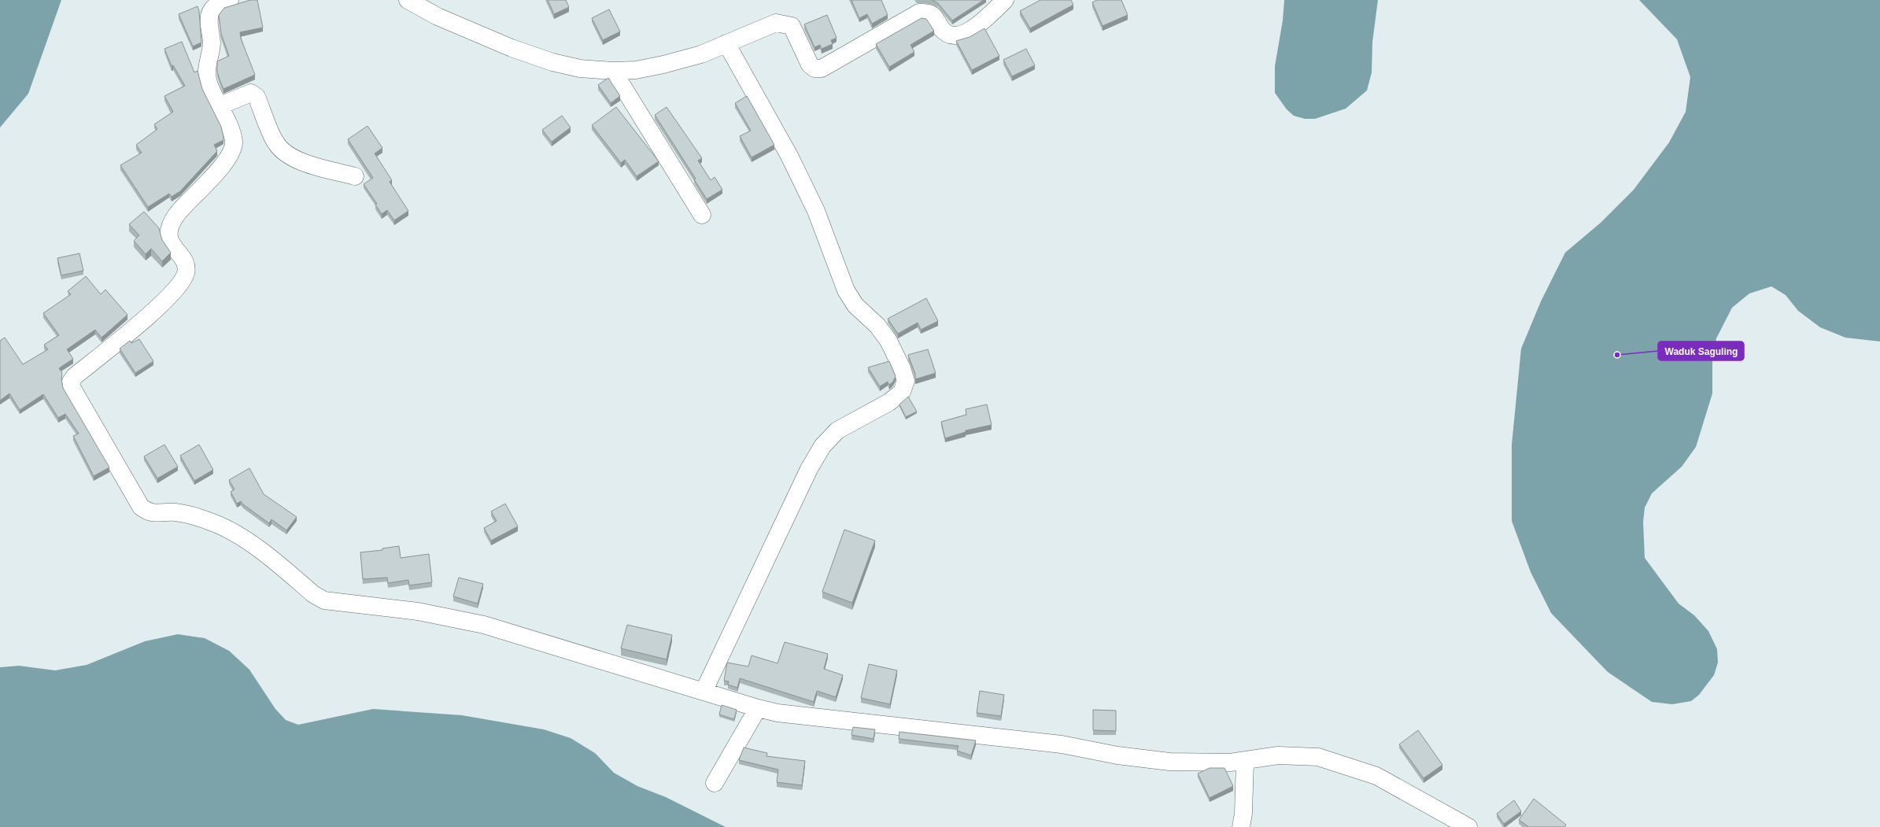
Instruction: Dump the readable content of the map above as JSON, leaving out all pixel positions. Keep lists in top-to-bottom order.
{
  "places": ["Waduk Saguling"]
}
